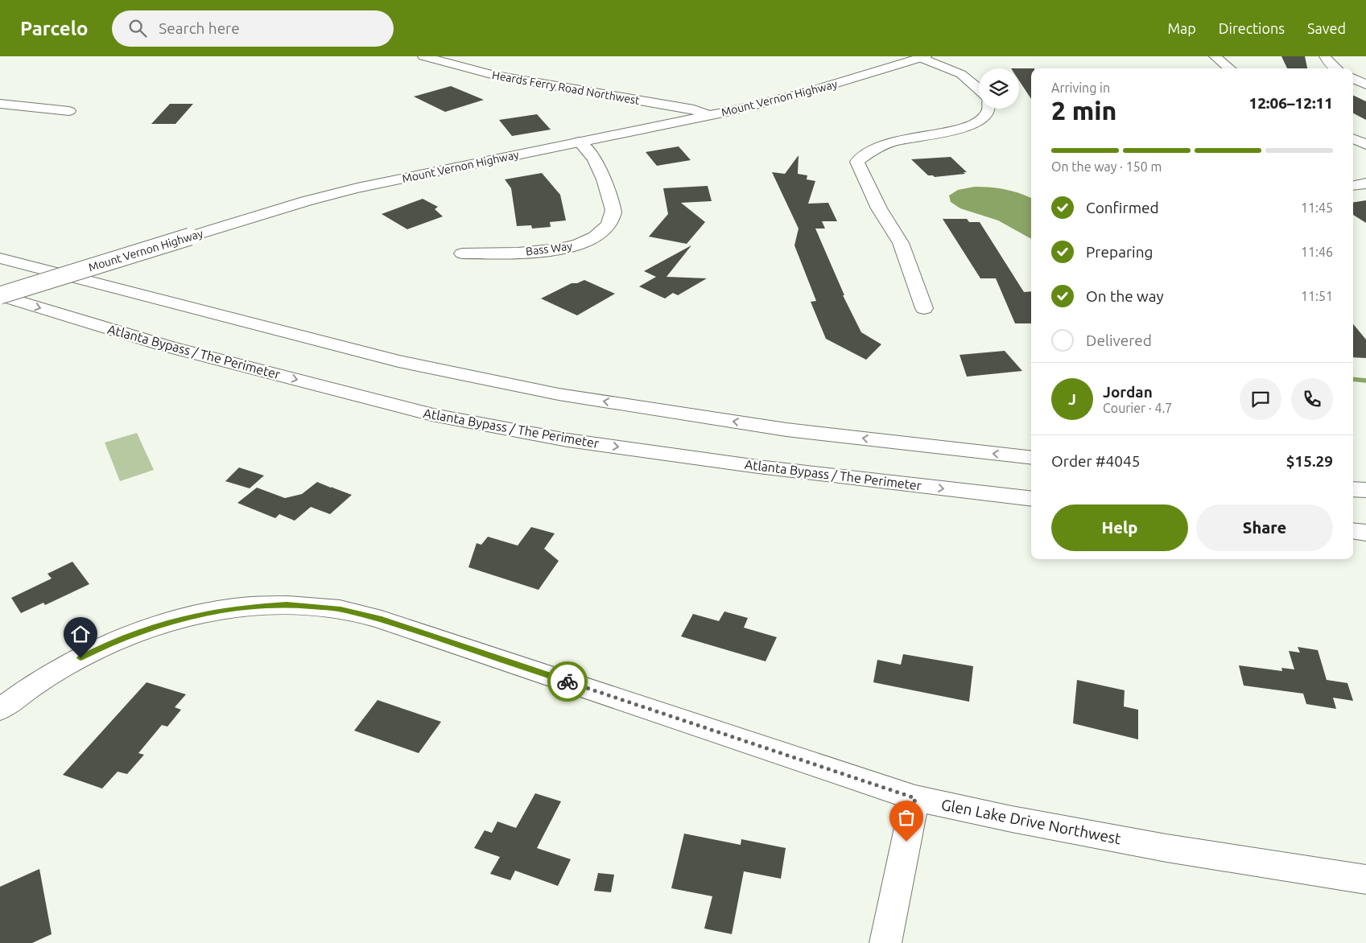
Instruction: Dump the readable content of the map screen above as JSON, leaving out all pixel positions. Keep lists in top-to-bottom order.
{
  "streets": {
    "main road": [
      "Heards Ferry Road Northwest",
      "Mount Vernon Highway",
      "Bass Way",
      "Atlanta Bypass / The Perimeter",
      "Glen Lake Drive Northwest"
    ]
  },
  "crossings": [
    ["Heards Ferry Road Northwest", "Mount Vernon Highway"],
    ["Mount Vernon Highway", "Bass Way"],
    ["Mount Vernon Highway", "Atlanta Bypass / The Perimeter"]
  ],
  "page": {
    "header": "Parcelo",
    "search": "Search here",
    "nav": ["Map", "Directions", "Saved"],
    "heading": ["2 min", "Arriving in", "12:06–12:11"],
    "panel": [
      "Jordan",
      "Courier · 4.7",
      "Order #4045",
      "$15.29"
    ],
    "bar": "On the way · 150 m",
    "list": [
      ["Confirmed", "11:45"],
      ["Preparing", "11:46"],
      ["On the way", "11:51"],
      "Delivered"
    ],
    "round": "J",
    "buttons": ["Help", "Share"]
  }
}
